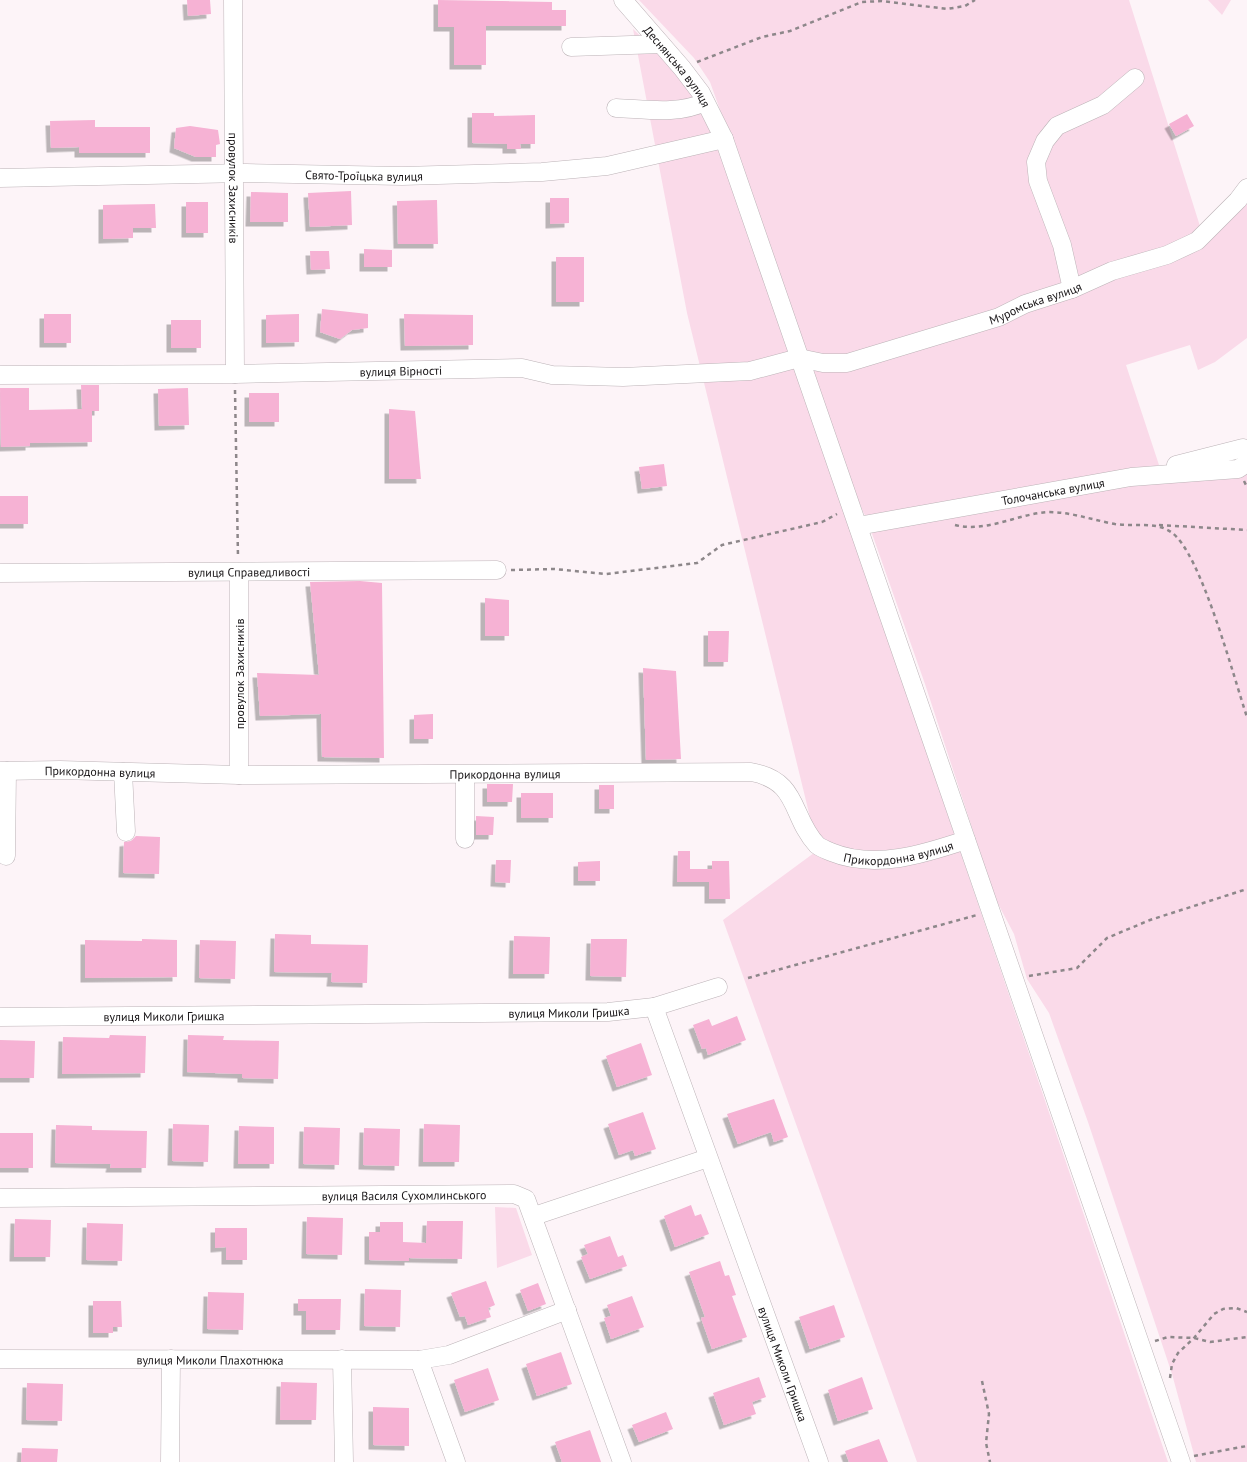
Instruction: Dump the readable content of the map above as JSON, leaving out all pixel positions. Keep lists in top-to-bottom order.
{
  "streets": {
    "street": [
      "Деснянська вулиця",
      "Свято-Троїцька вулиця",
      "провулок Захисників",
      "Муромська вулиця",
      "вулиця Вірності",
      "Толочанська вулиця",
      "вулиця Справедливості",
      "Прикордонна вулиця",
      "вулиця Миколи Гришка",
      "вулиця Василя Сухомлинського",
      "вулиця Миколи Плахотнюка"
    ]
  },
  "crossings": [
    ["Деснянська вулиця", "Свято-Троїцька вулиця"],
    ["Деснянська вулиця", "Муромська вулиця"],
    ["Деснянська вулиця", "вулиця Вірності"],
    ["Деснянська вулиця", "Толочанська вулиця"],
    ["Деснянська вулиця", "Прикордонна вулиця"],
    ["Свято-Троїцька вулиця", "провулок Захисників"],
    ["провулок Захисників", "вулиця Вірності"],
    ["провулок Захисників", "вулиця Справедливості"],
    ["провулок Захисників", "Прикордонна вулиця"],
    ["Муромська вулиця", "вулиця Вірності"],
    ["вулиця Василя Сухомлинського", "вулиця Миколи Плахотнюка"]
  ]
}
